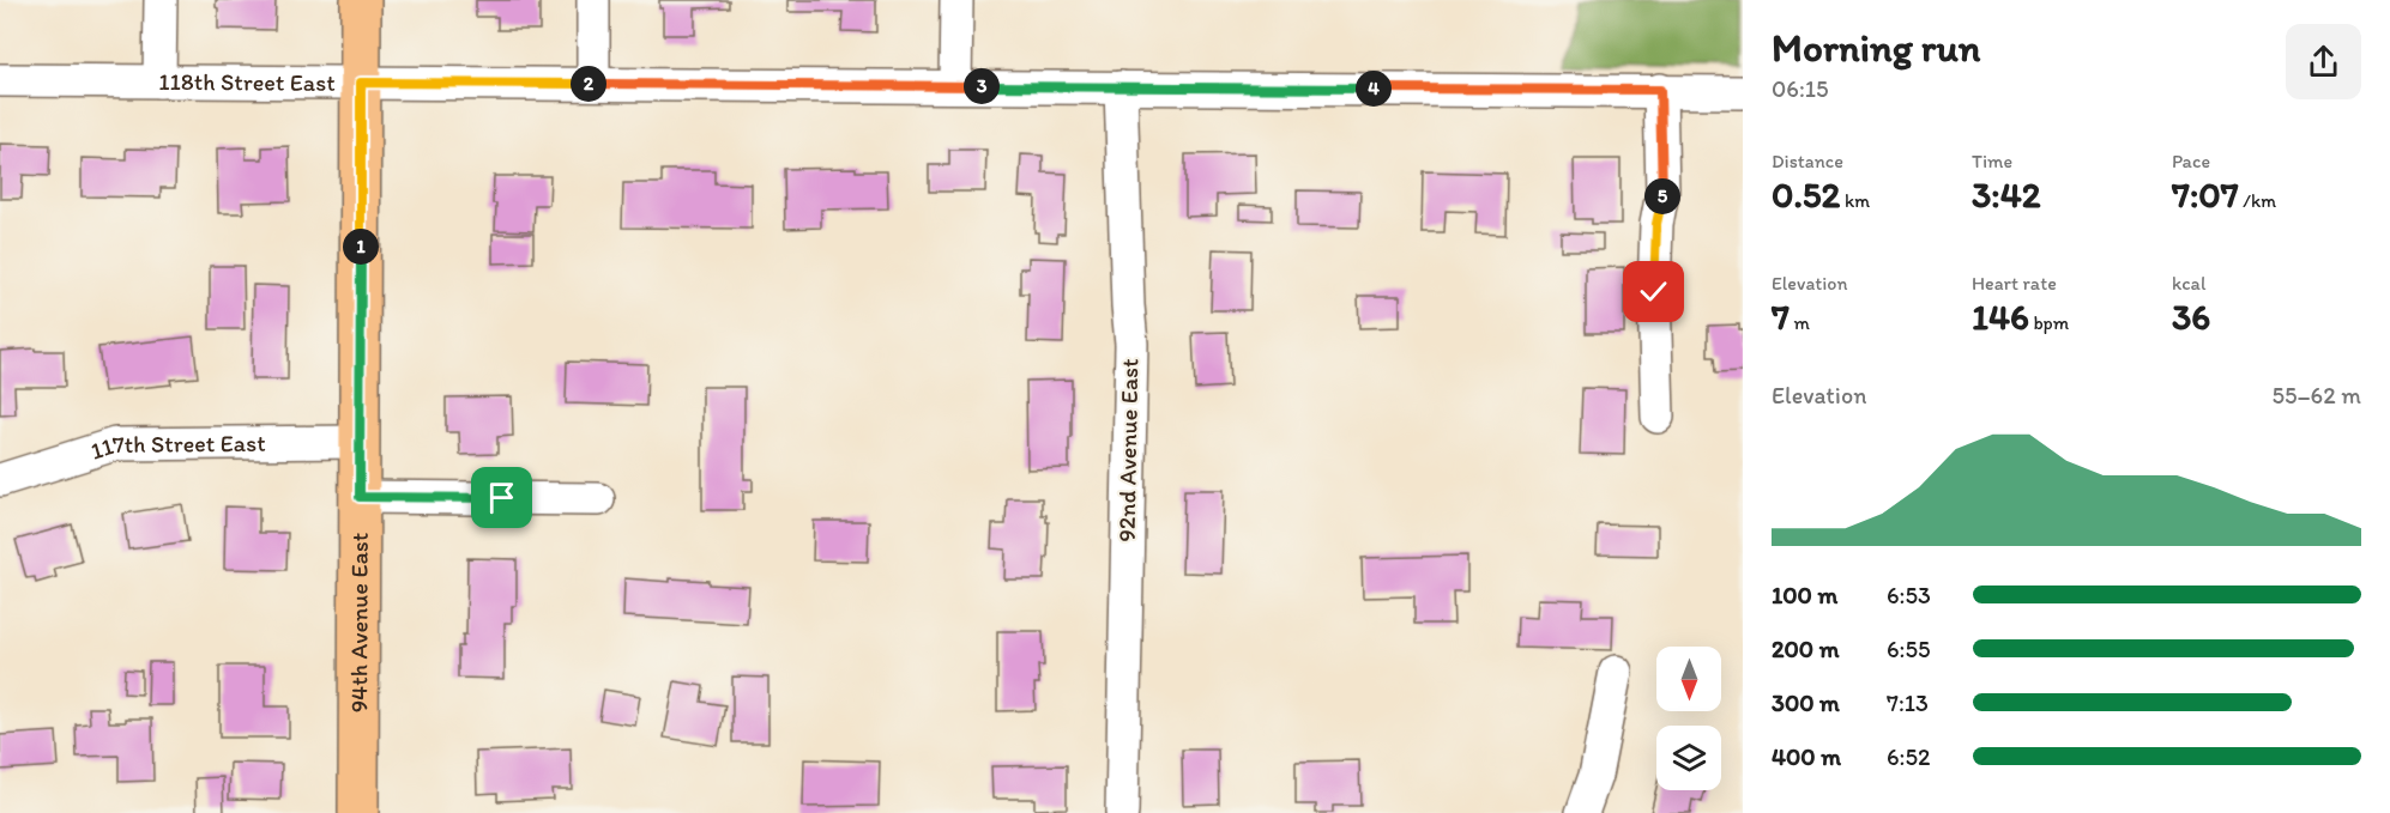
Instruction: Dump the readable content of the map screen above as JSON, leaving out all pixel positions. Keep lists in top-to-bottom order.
{
  "streets": {
    "main road": ["94th Avenue East"],
    "street": ["118th Street East", "117th Street East", "92nd Avenue East"]
  },
  "crossings": [
    ["118th Street East", "92nd Avenue East"],
    ["118th Street East", "94th Avenue East"],
    ["117th Street East", "94th Avenue East"]
  ],
  "north": "bottom",
  "page": {
    "heading": ["Morning run", "06:15"],
    "pins": [
      "2",
      "3",
      "4",
      "5",
      "1"
    ],
    "stats": [
      ["Distance", "0.52 km"],
      ["Time", "3:42"],
      ["Pace", "7:07 /km"],
      ["Elevation", "7 m"],
      ["Heart rate", "146 bpm"],
      ["kcal", "36"]
    ],
    "chart": ["Elevation", "55–62 m"],
    "list": [
      {
        "name": "100 m",
        "note": "6:53"
      },
      {
        "name": "200 m",
        "note": "6:55"
      },
      {
        "name": "300 m",
        "note": "7:13"
      },
      {
        "name": "400 m",
        "note": "6:52"
      }
    ]
  }
}
